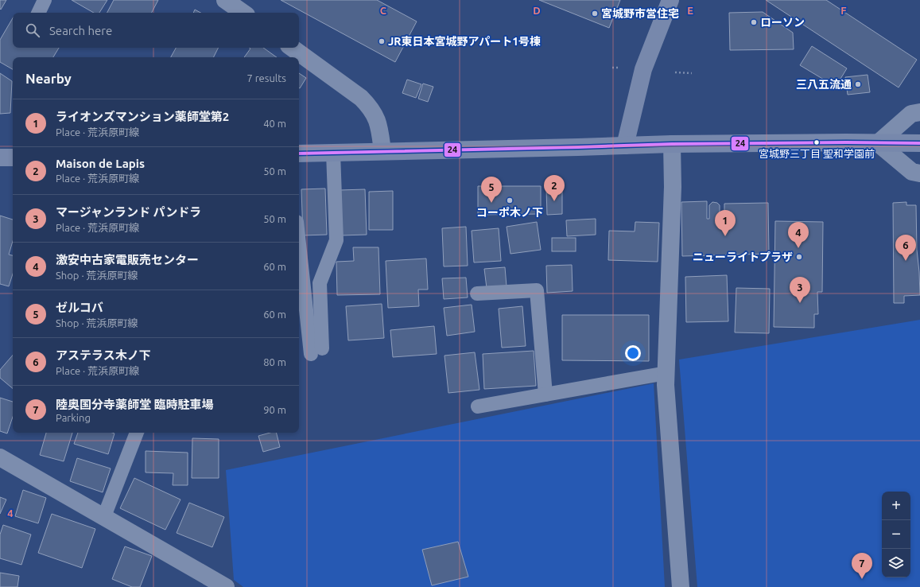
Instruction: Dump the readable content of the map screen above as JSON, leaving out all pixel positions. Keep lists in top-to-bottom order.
{
  "places": [
    "宮城野市営住宅",
    "ローソン",
    "JR東日本宮城野アパート1号棟",
    "三八五流通",
    "宮城野三丁目 聖和学園前",
    "コーポ木ノ下",
    "ニューライトプラザ"
  ],
  "lines": ["transit line 24"],
  "page": {
    "search": "Search here",
    "heading": ["Nearby", "7 results"],
    "list": [
      {
        "mark": "1",
        "name": "ライオンズマンション薬師堂第2",
        "note": "Place · 荒浜原町線",
        "value": "40 m"
      },
      {
        "mark": "2",
        "name": "Maison de Lapis",
        "note": "Place · 荒浜原町線",
        "value": "50 m"
      },
      {
        "mark": "3",
        "name": "マージャンランド パンドラ",
        "note": "Place · 荒浜原町線",
        "value": "50 m"
      },
      {
        "mark": "4",
        "name": "激安中古家電販売センター",
        "note": "Shop · 荒浜原町線",
        "value": "60 m"
      },
      {
        "mark": "5",
        "name": "ゼルコバ",
        "note": "Shop · 荒浜原町線",
        "value": "60 m"
      },
      {
        "mark": "6",
        "name": "アステラス木ノ下",
        "note": "Place · 荒浜原町線",
        "value": "80 m"
      },
      {
        "mark": "7",
        "name": "陸奥国分寺薬師堂 臨時駐車場",
        "note": "Parking",
        "value": "90 m"
      }
    ],
    "pins": [
      "2",
      "5",
      "1",
      "4",
      "6",
      "3",
      "7"
    ],
    "map_buttons": ["+", "−"]
  },
  "grid": {
    "columns": [
      "C",
      "D",
      "E",
      "F"
    ],
    "rows": ["4"]
  }
}
